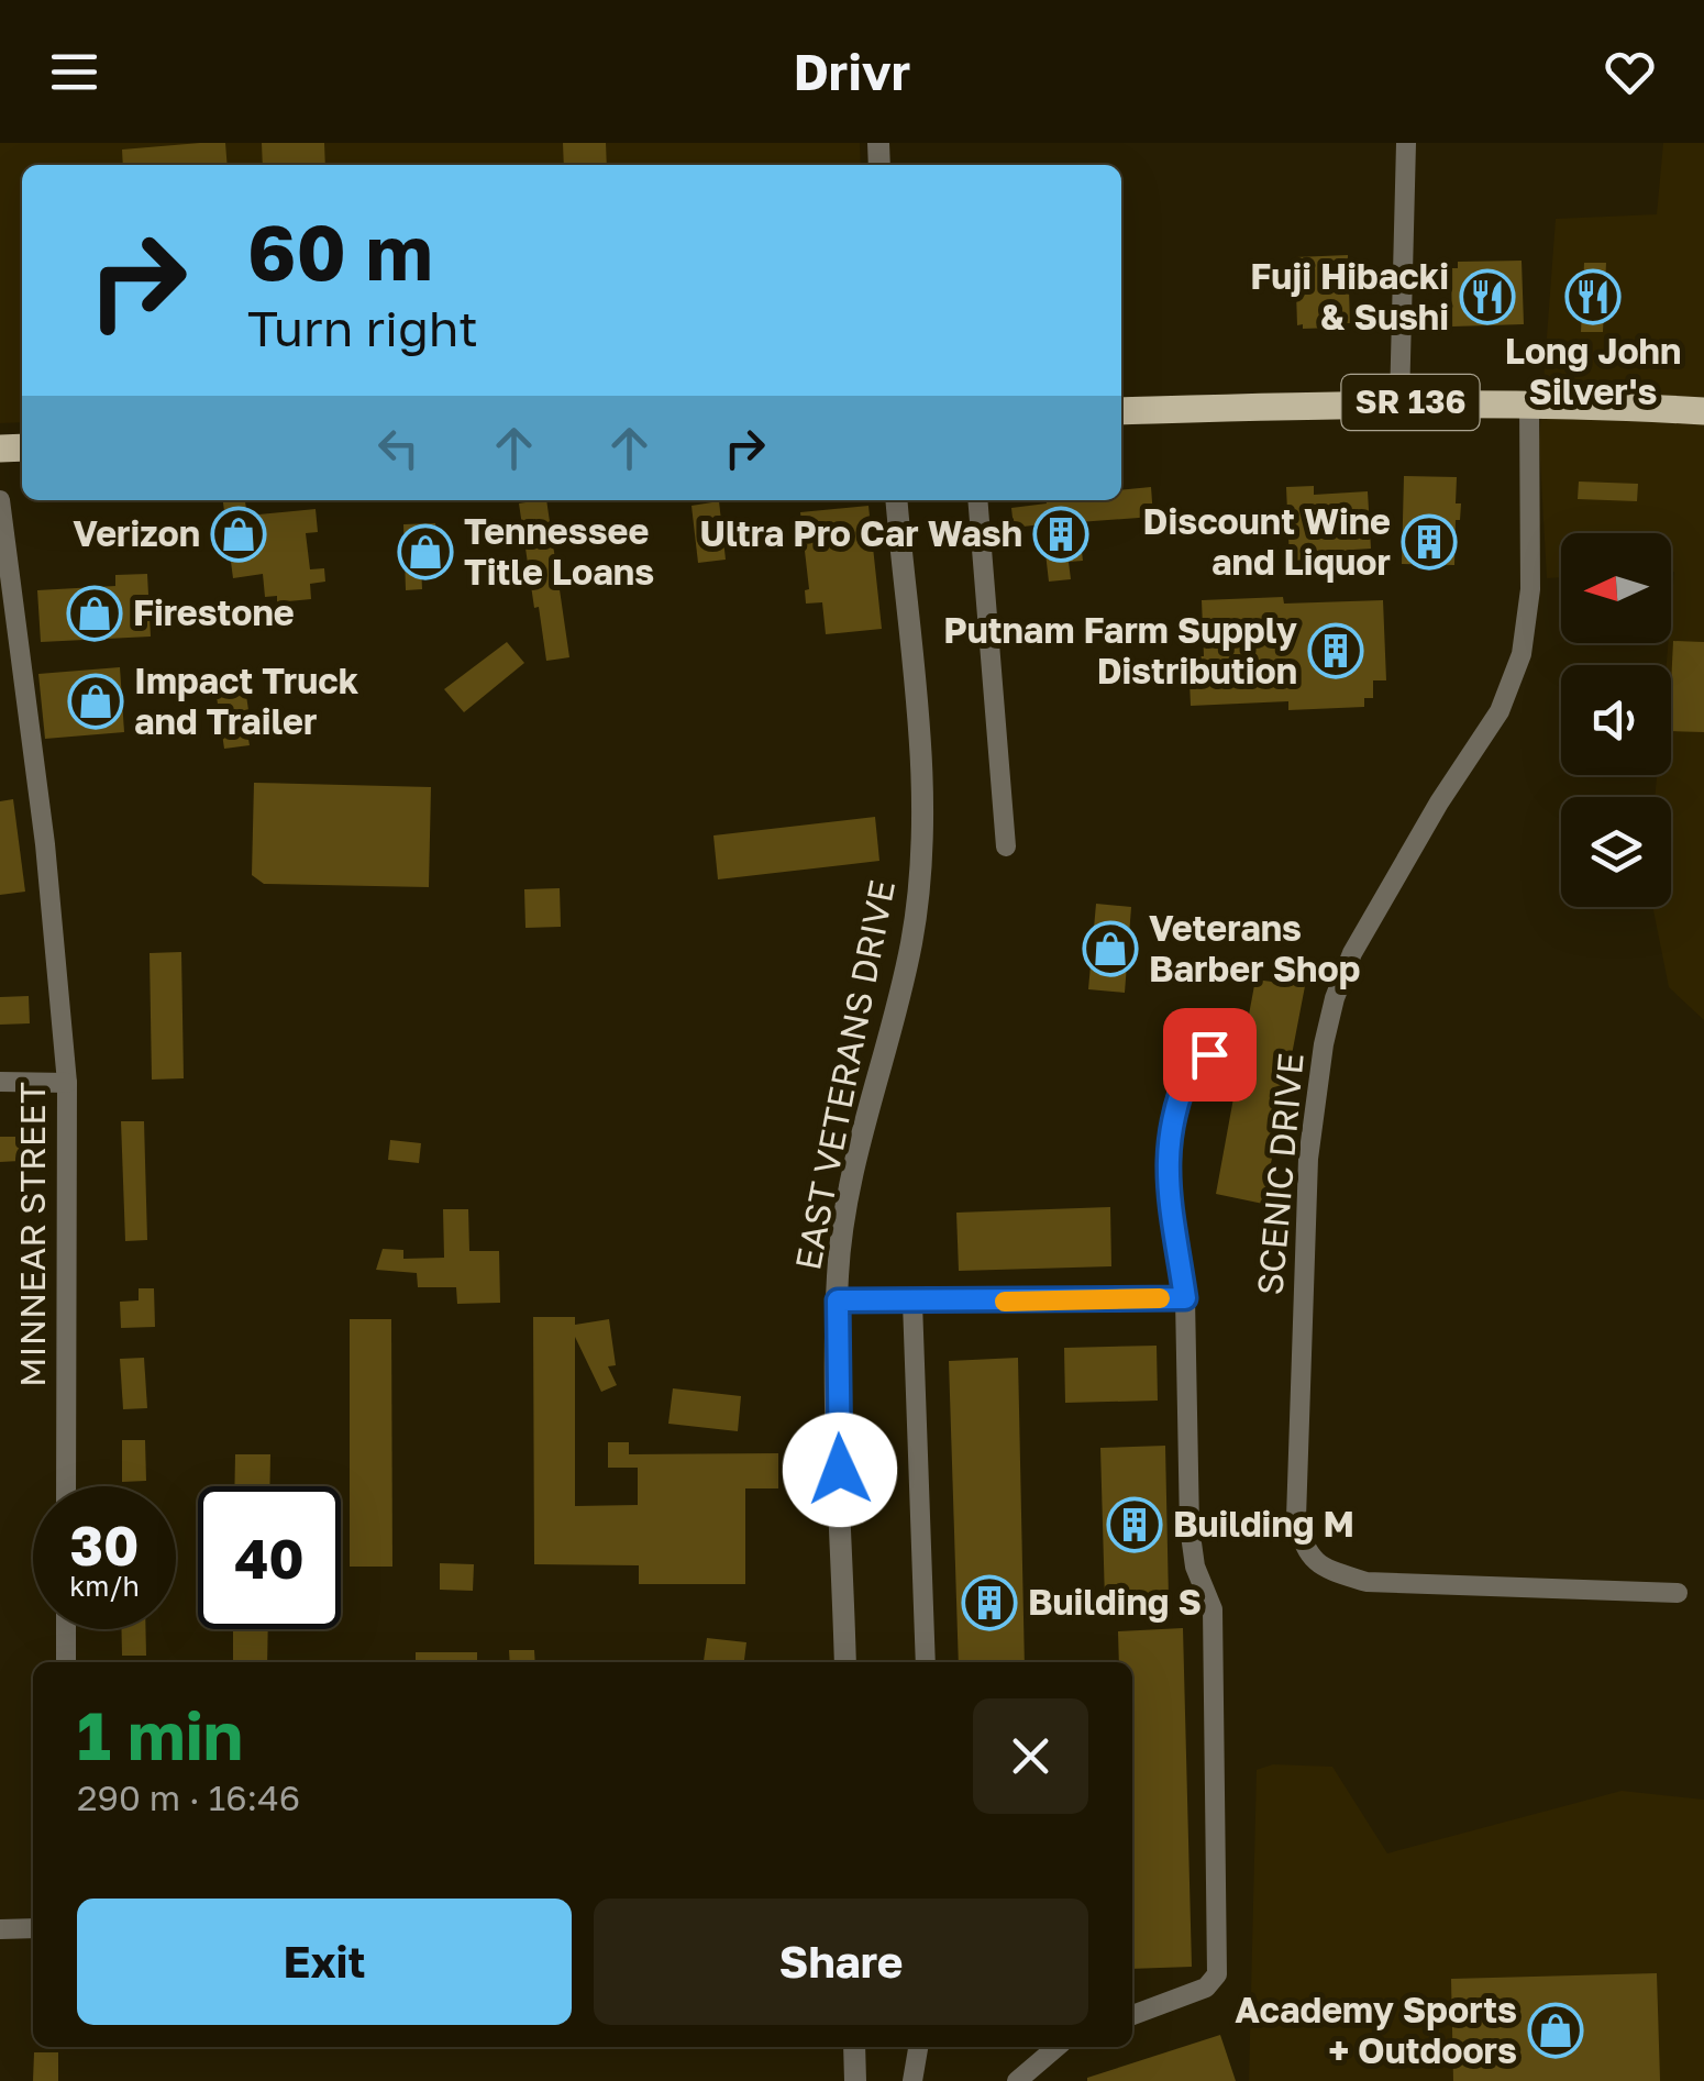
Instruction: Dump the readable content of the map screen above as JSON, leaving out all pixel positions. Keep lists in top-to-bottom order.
{
  "streets": {
    "main road": ["SR 136"],
    "street": ["EAST VETERANS DRIVE", "SCENIC DRIVE", "MINNEAR STREET"]
  },
  "crossings": [
    ["SR 136", "SCENIC DRIVE"]
  ],
  "places": {
    "restaurant": ["Fuji Hibacki & Sushi", "Long John Silver's"],
    "shop": [
      "Verizon",
      "Tennessee Title Loans",
      "Firestone",
      "Impact Truck and Trailer",
      "Veterans Barber Shop",
      "Academy Sports + Outdoors"
    ],
    "building": [
      "Ultra Pro Car Wash",
      "Discount Wine and Liquor",
      "Putnam Farm Supply Distribution",
      "Building M",
      "Building S"
    ]
  },
  "north": "left",
  "page": {
    "header": "Drivr",
    "turn": ["60 m", "Turn right"],
    "speed": "30 km/h",
    "limit": "40",
    "heading": ["1 min", "290 m · 16:46"],
    "buttons": ["Exit", "Share"]
  }
}
